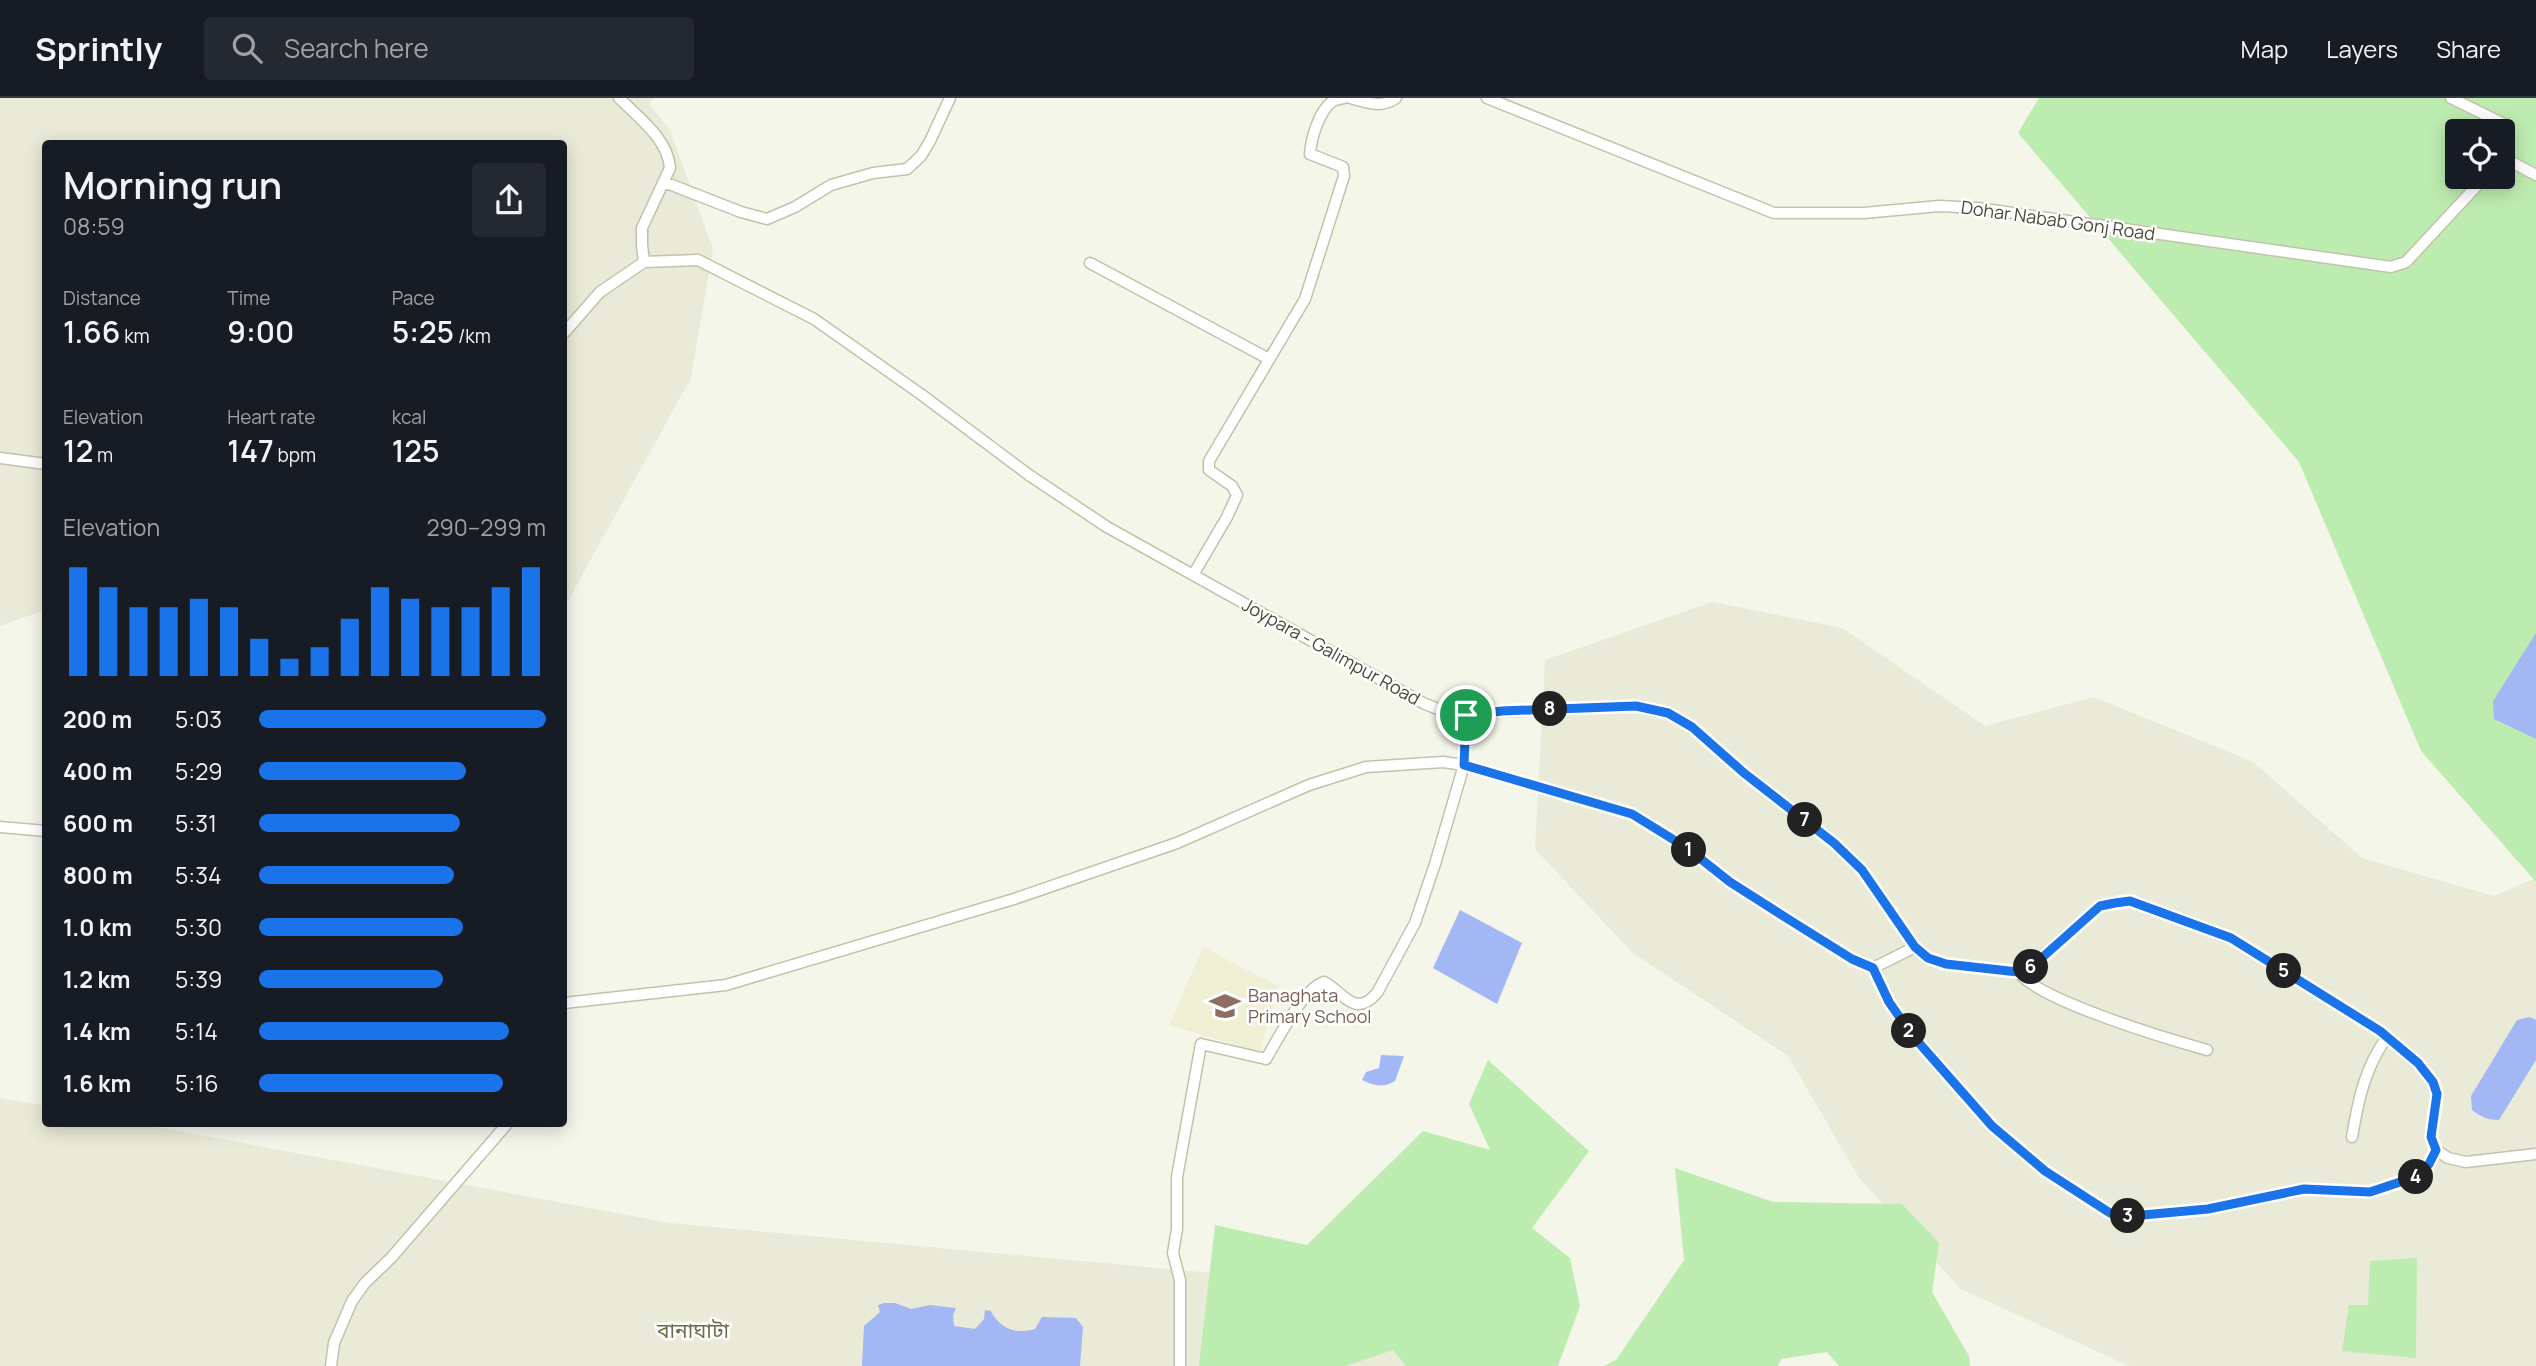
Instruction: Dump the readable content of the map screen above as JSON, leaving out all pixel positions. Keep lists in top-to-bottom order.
{
  "streets": {
    "street": ["Dohar Nabab Gonj Road", "Joypara - Galimpur Road"]
  },
  "districts": ["বানাঘাটা"],
  "places": {
    "school or university": ["Banaghata Primary School"]
  },
  "page": {
    "header": "Sprintly",
    "search": "Search here",
    "nav": ["Map", "Layers", "Share"],
    "heading": ["Morning run", "08:59"],
    "stats": [
      ["Distance", "1.66 km"],
      ["Time", "9:00"],
      ["Pace", "5:25 /km"],
      ["Elevation", "12 m"],
      ["Heart rate", "147 bpm"],
      ["kcal", "125"]
    ],
    "chart": ["Elevation", "290–299 m"],
    "pins": [
      "8",
      "7",
      "1",
      "6",
      "5",
      "2",
      "4",
      "3"
    ],
    "list": [
      {
        "name": "200 m",
        "note": "5:03"
      },
      {
        "name": "400 m",
        "note": "5:29"
      },
      {
        "name": "600 m",
        "note": "5:31"
      },
      {
        "name": "800 m",
        "note": "5:34"
      },
      {
        "name": "1.0 km",
        "note": "5:30"
      },
      {
        "name": "1.2 km",
        "note": "5:39"
      },
      {
        "name": "1.4 km",
        "note": "5:14"
      },
      {
        "name": "1.6 km",
        "note": "5:16"
      }
    ]
  }
}
